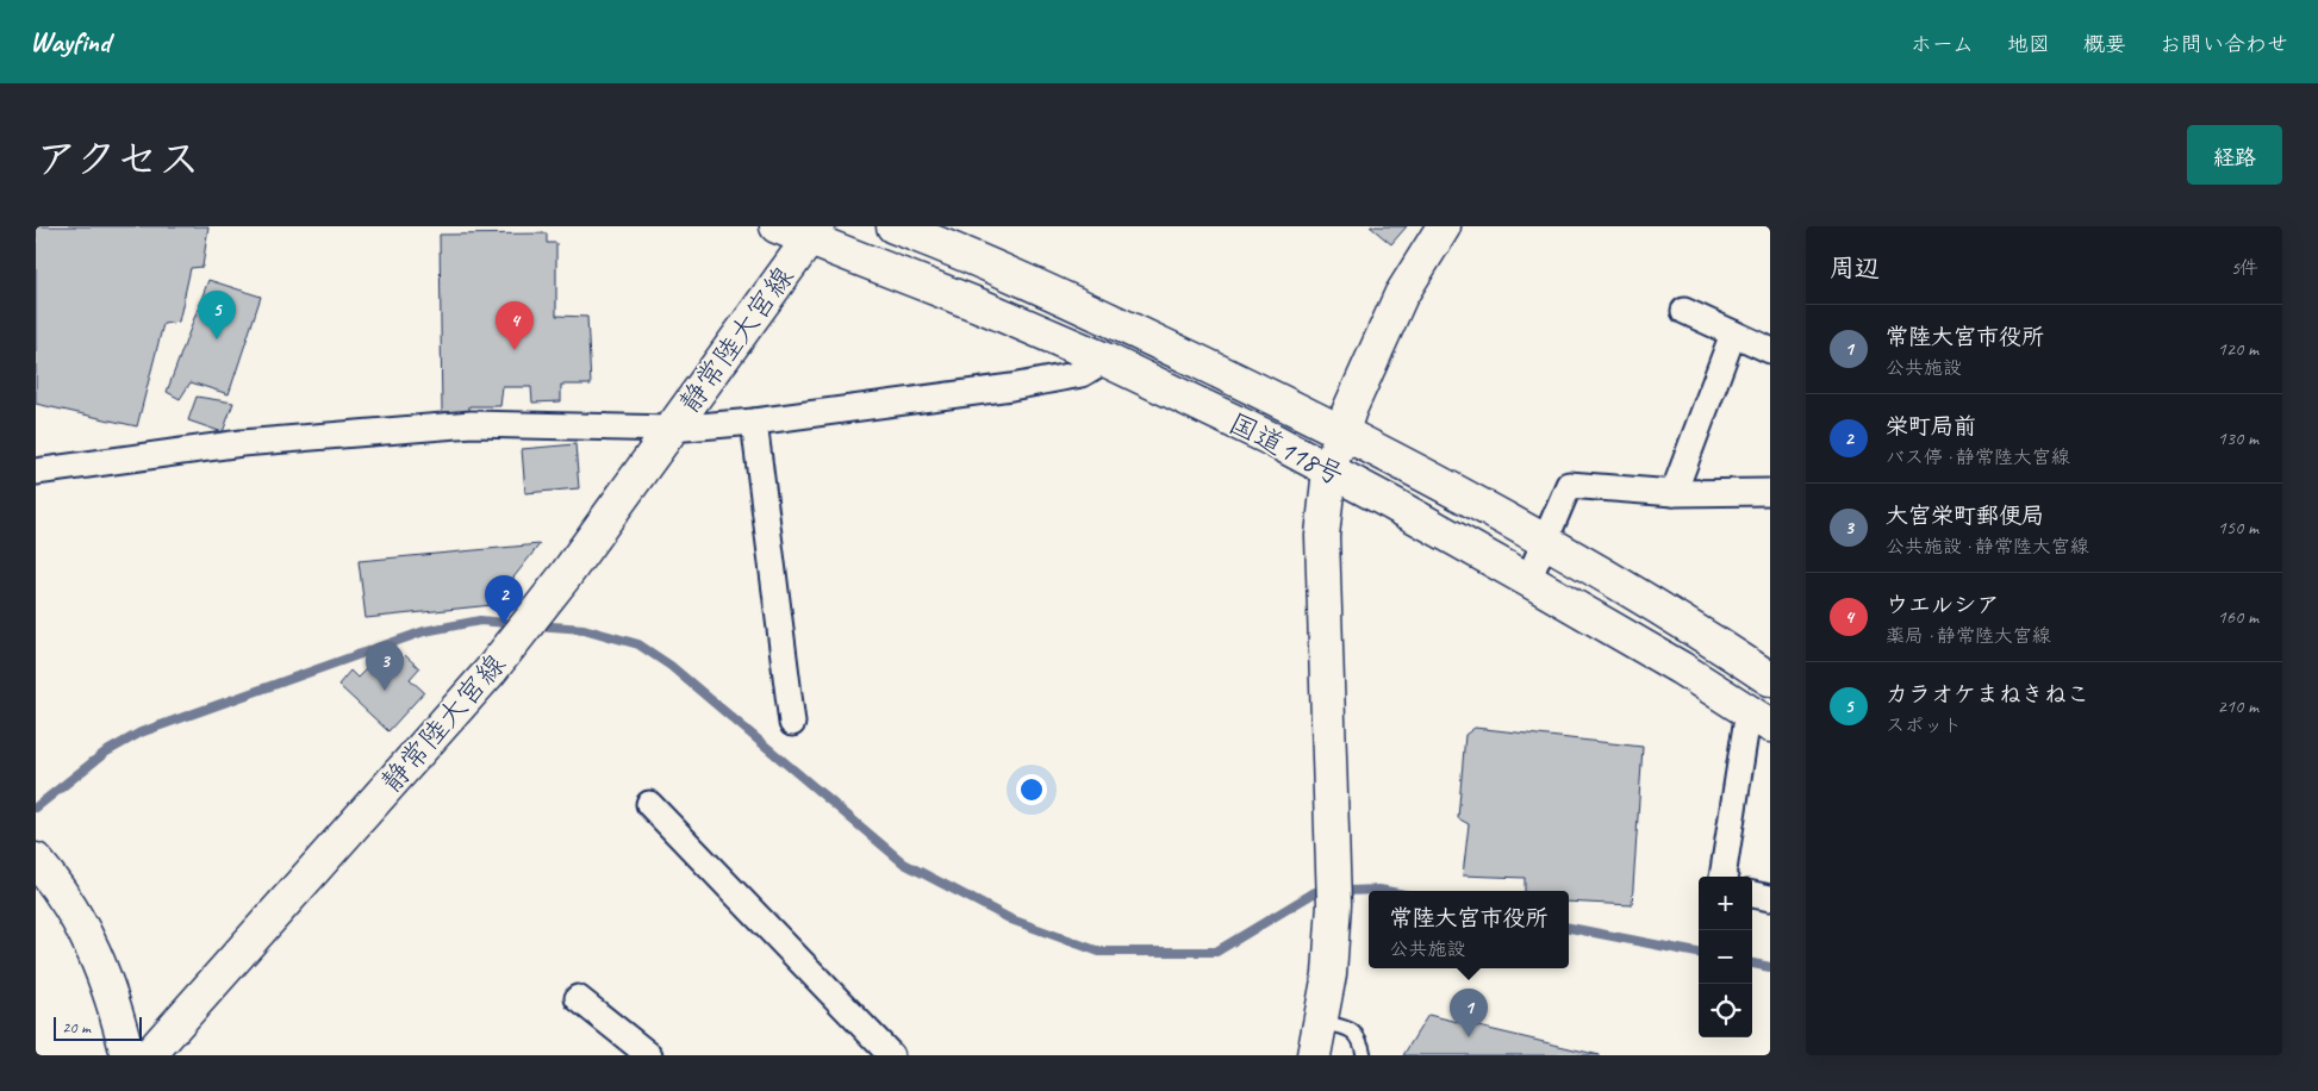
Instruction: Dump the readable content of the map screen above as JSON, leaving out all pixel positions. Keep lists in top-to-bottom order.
{
  "streets": {
    "main road": ["静常陸大宮線", "国道118号"]
  },
  "crossings": [
    ["静常陸大宮線", "国道118号"]
  ],
  "scale_bar": "20 m",
  "page": {
    "header": "Wayfind",
    "nav": [
      "ホーム",
      "地図",
      "概要",
      "お問い合わせ"
    ],
    "title": "アクセス",
    "buttons": "経路",
    "heading": ["周辺", "5件"],
    "pins": [
      "5",
      "4",
      "2",
      "3",
      "1"
    ],
    "list": [
      {
        "mark": "1",
        "name": "常陸大宮市役所",
        "note": "公共施設",
        "value": "120 m"
      },
      {
        "mark": "2",
        "name": "栄町局前",
        "note": "バス停 · 静常陸大宮線",
        "value": "130 m"
      },
      {
        "mark": "3",
        "name": "大宮栄町郵便局",
        "note": "公共施設 · 静常陸大宮線",
        "value": "150 m"
      },
      {
        "mark": "4",
        "name": "ウエルシア",
        "note": "薬局 · 静常陸大宮線",
        "value": "160 m"
      },
      {
        "mark": "5",
        "name": "カラオケまねきねこ",
        "note": "スポット",
        "value": "210 m"
      }
    ],
    "map_buttons": ["+", "−"],
    "popup": ["常陸大宮市役所", "公共施設"],
    "scale": "20 m"
  }
}
